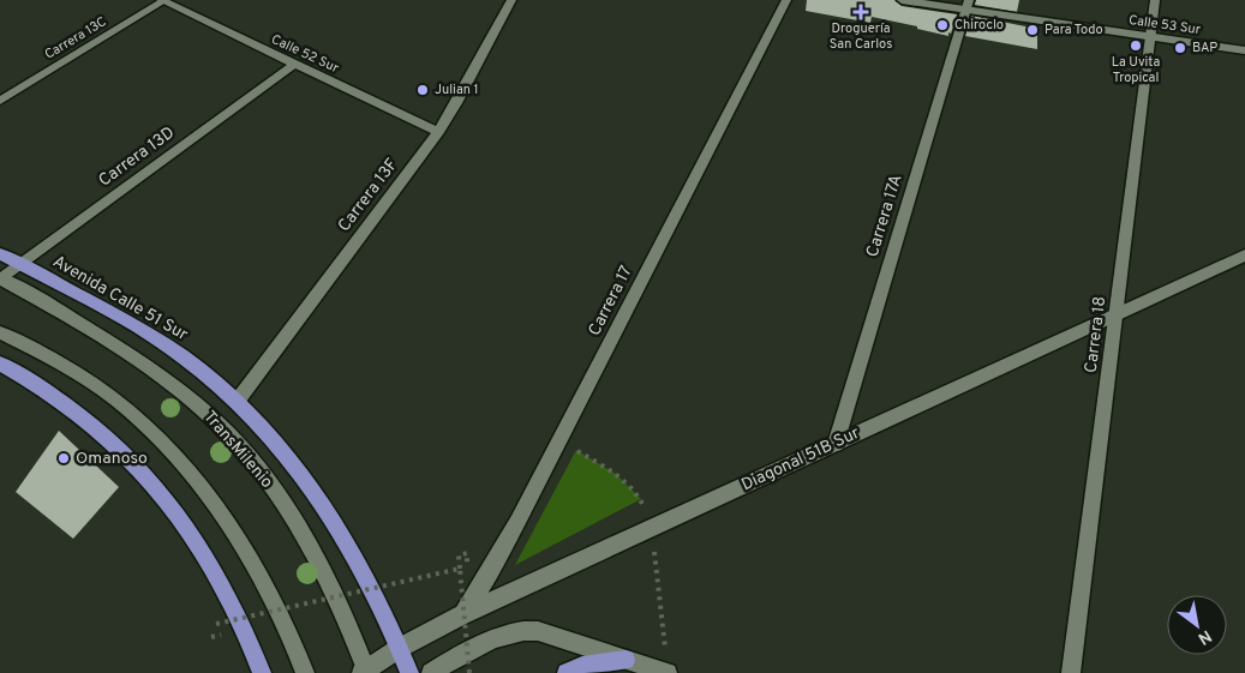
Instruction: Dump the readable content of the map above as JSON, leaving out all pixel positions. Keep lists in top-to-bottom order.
{
  "streets": {
    "main road": ["Avenida Calle 51 Sur"],
    "street": [
      "Calle 53 Sur",
      "Carrera 13C",
      "Calle 52 Sur",
      "Carrera 13D",
      "Carrera 13F",
      "Carrera 17A",
      "Carrera 17",
      "Carrera 18",
      "TransMilenio",
      "Diagonal 51B Sur"
    ]
  },
  "crossings": [
    ["Calle 53 Sur", "Carrera 17A"],
    ["Calle 53 Sur", "Carrera 18"],
    ["Carrera 13C", "Calle 52 Sur"],
    ["Calle 52 Sur", "Carrera 13D"],
    ["Calle 52 Sur", "Carrera 13F"],
    ["Carrera 13D", "Avenida Calle 51 Sur"],
    ["Carrera 13D", "TransMilenio"],
    ["Carrera 13F", "Avenida Calle 51 Sur"],
    ["Carrera 17A", "Diagonal 51B Sur"],
    ["Avenida Calle 51 Sur", "Diagonal 51B Sur"],
    ["Carrera 17", "Diagonal 51B Sur"],
    ["Carrera 18", "Diagonal 51B Sur"],
    ["TransMilenio", "Diagonal 51B Sur"]
  ],
  "places": {
    "health": ["Droguería San Carlos"],
    "other": [
      "Chiroclo",
      "Para Todo",
      "La Uvita Tropical",
      "BAP",
      "Julian 1",
      "Omanoso"
    ]
  },
  "north": "bottom right"
}
